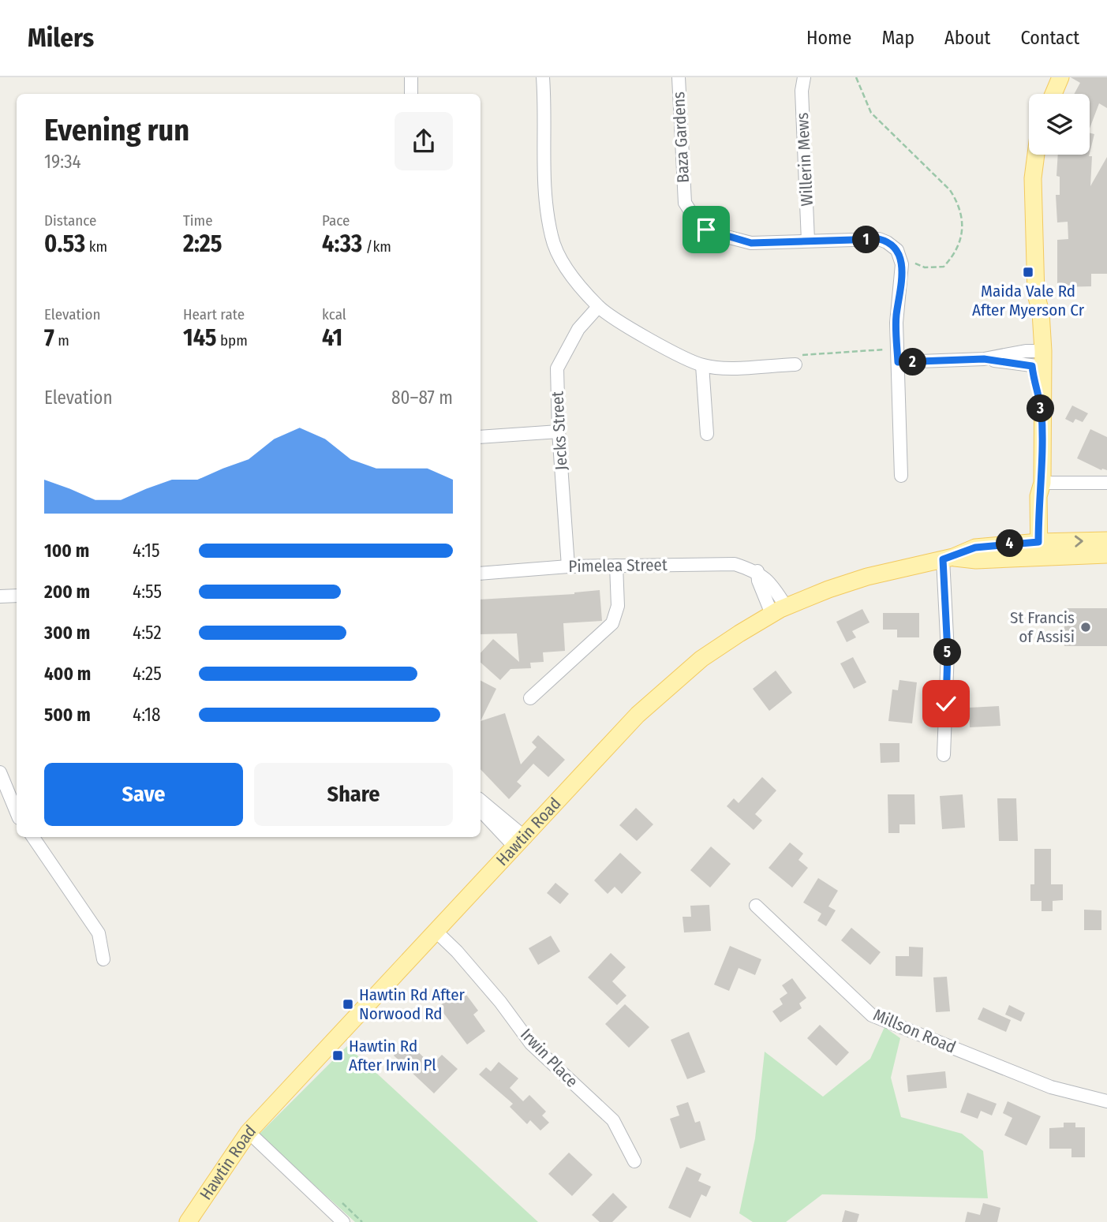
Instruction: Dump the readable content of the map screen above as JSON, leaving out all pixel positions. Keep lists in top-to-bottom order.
{
  "streets": {
    "main road": ["Hawtin Road"],
    "street": [
      "Baza Gardens",
      "Willerin Mews",
      "Jecks Street",
      "Pimelea Street",
      "Millson Road",
      "Irwin Place"
    ]
  },
  "crossings": [
    ["Baza Gardens", "Willerin Mews"],
    ["Jecks Street", "Pimelea Street"],
    ["Pimelea Street", "Hawtin Road"],
    ["Hawtin Road", "Irwin Place"]
  ],
  "places": {
    "transit": ["Maida Vale Rd After Myerson Cr", "Hawtin Rd After Norwood Rd", "Hawtin Rd After Irwin Pl"],
    "other": ["St Francis of Assisi"]
  },
  "page": {
    "header": "Milers",
    "nav": [
      "Home",
      "Map",
      "About",
      "Contact"
    ],
    "heading": ["Evening run", "19:34"],
    "stats": [
      ["Distance", "0.53 km"],
      ["Time", "2:25"],
      ["Pace", "4:33 /km"],
      ["Elevation", "7 m"],
      ["Heart rate", "145 bpm"],
      ["kcal", "41"]
    ],
    "pins": [
      "1",
      "2",
      "3",
      "4",
      "5"
    ],
    "chart": ["Elevation", "80–87 m"],
    "list": [
      {
        "name": "100 m",
        "note": "4:15"
      },
      {
        "name": "200 m",
        "note": "4:55"
      },
      {
        "name": "300 m",
        "note": "4:52"
      },
      {
        "name": "400 m",
        "note": "4:25"
      },
      {
        "name": "500 m",
        "note": "4:18"
      }
    ],
    "buttons": ["Save", "Share"]
  }
}
